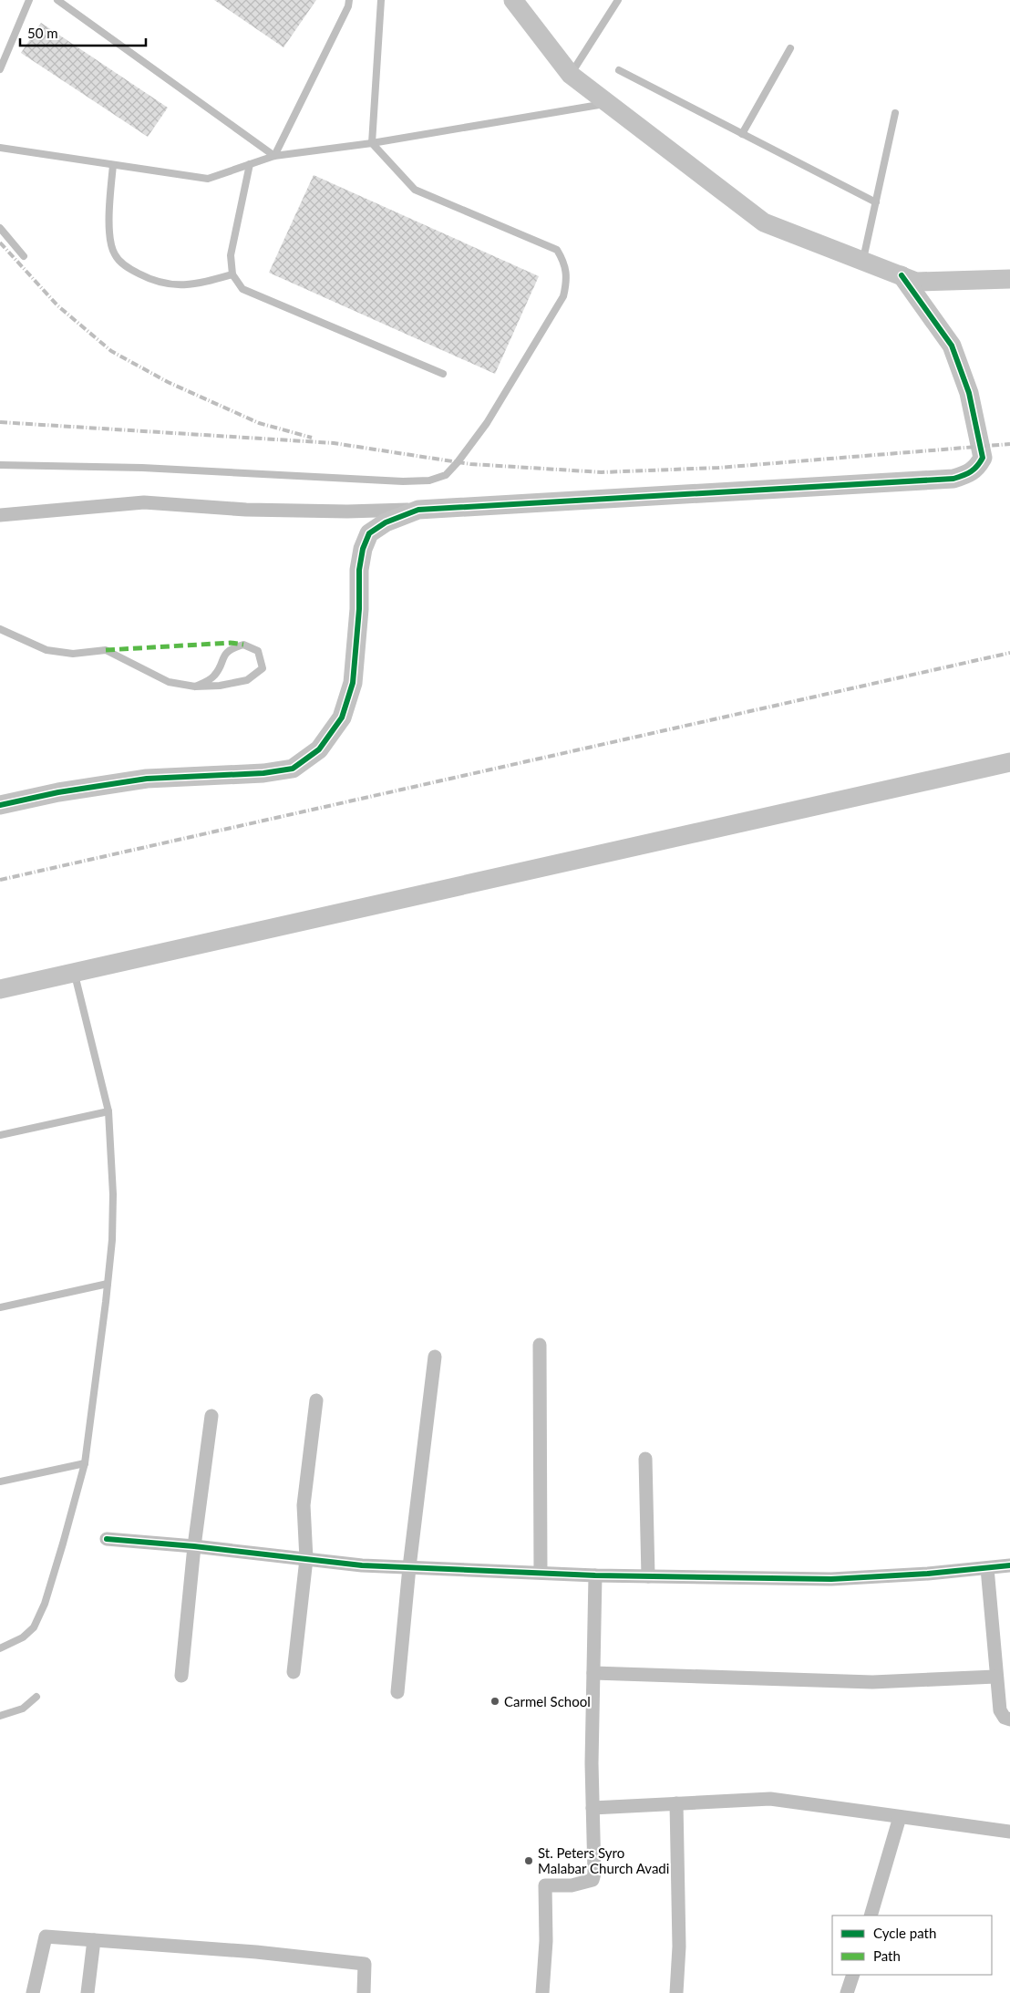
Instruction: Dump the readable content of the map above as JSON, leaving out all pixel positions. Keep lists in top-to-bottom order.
{
  "places": ["Carmel School", "St. Peters Syro Malabar Church Avadi"],
  "legend": ["Cycle path", "Path"],
  "scale_bar": "50 m"
}
